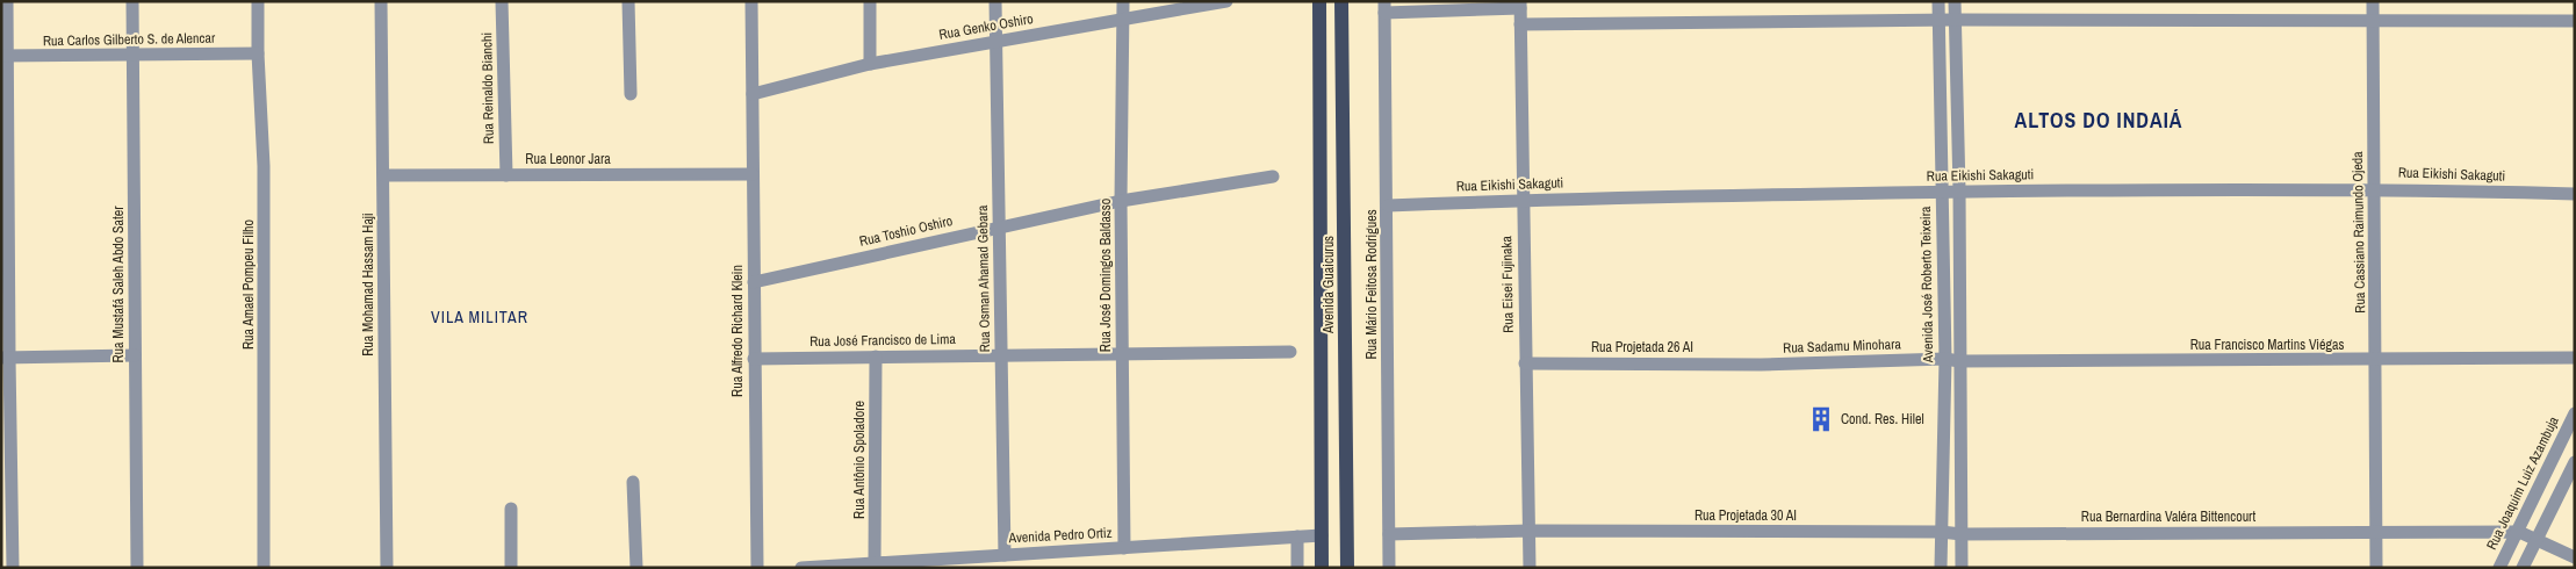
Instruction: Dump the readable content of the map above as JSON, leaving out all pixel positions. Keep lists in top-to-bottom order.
{
  "streets": {
    "main road": ["Avenida Guaicurus"],
    "street": [
      "Rua Genko Oshiro",
      "Rua Carlos Gilberto S. de Alencar",
      "Rua Reinaldo Bianchi",
      "Rua Leonor Jara",
      "Rua Eikishi Sakaguti",
      "Rua Toshio Oshiro",
      "Rua Cassiano Raimundo Ojeda",
      "Rua José Domingos Baldasso",
      "Rua Osman Ahamad Gebara",
      "Rua Mustafá Saleh Abdo Sater",
      "Rua Amael Pompeu Filho",
      "Rua Mohamad Hassam Haji",
      "Rua Mário Feitosa Rodrigues",
      "Rua Eisei Fujinaka",
      "Avenida José Roberto Teixeira",
      "Rua Alfredo Richard Klein",
      "Rua José Francisco de Lima",
      "Rua Francisco Martins Viégas",
      "Rua Sadamu Minohara",
      "Rua Projetada 26 AI",
      "Rua Antônio Spoladore",
      "Rua Joaquim Luiz Azambuja",
      "Rua Projetada 30 AI",
      "Rua Bernardina Valéra Bittencourt",
      "Avenida Pedro Ortiz"
    ]
  },
  "crossings": [
    ["Rua Genko Oshiro", "Rua José Domingos Baldasso"],
    ["Rua Genko Oshiro", "Rua Osman Ahamad Gebara"],
    ["Rua Genko Oshiro", "Rua Alfredo Richard Klein"],
    ["Rua Carlos Gilberto S. de Alencar", "Rua Mustafá Saleh Abdo Sater"],
    ["Rua Carlos Gilberto S. de Alencar", "Rua Amael Pompeu Filho"],
    ["Rua Reinaldo Bianchi", "Rua Leonor Jara"],
    ["Rua Leonor Jara", "Rua Mohamad Hassam Haji"],
    ["Rua Leonor Jara", "Rua Alfredo Richard Klein"],
    ["Rua Eikishi Sakaguti", "Rua Cassiano Raimundo Ojeda"],
    ["Rua Eikishi Sakaguti", "Rua Mário Feitosa Rodrigues"],
    ["Rua Eikishi Sakaguti", "Rua Eisei Fujinaka"],
    ["Rua Eikishi Sakaguti", "Avenida José Roberto Teixeira"],
    ["Rua Toshio Oshiro", "Rua José Domingos Baldasso"],
    ["Rua Toshio Oshiro", "Rua Osman Ahamad Gebara"],
    ["Rua Toshio Oshiro", "Rua Alfredo Richard Klein"],
    ["Rua Cassiano Raimundo Ojeda", "Rua Francisco Martins Viégas"],
    ["Rua Cassiano Raimundo Ojeda", "Rua Bernardina Valéra Bittencourt"],
    ["Rua José Domingos Baldasso", "Rua José Francisco de Lima"],
    ["Rua José Domingos Baldasso", "Avenida Pedro Ortiz"],
    ["Rua Osman Ahamad Gebara", "Rua José Francisco de Lima"],
    ["Rua Osman Ahamad Gebara", "Avenida Pedro Ortiz"],
    ["Avenida Guaicurus", "Avenida Pedro Ortiz"],
    ["Rua Mário Feitosa Rodrigues", "Rua Projetada 30 AI"],
    ["Rua Eisei Fujinaka", "Rua Projetada 26 AI"],
    ["Rua Eisei Fujinaka", "Rua Projetada 30 AI"],
    ["Avenida José Roberto Teixeira", "Rua Francisco Martins Viégas"],
    ["Avenida José Roberto Teixeira", "Rua Sadamu Minohara"],
    ["Avenida José Roberto Teixeira", "Rua Projetada 30 AI"],
    ["Avenida José Roberto Teixeira", "Rua Bernardina Valéra Bittencourt"],
    ["Rua Alfredo Richard Klein", "Rua José Francisco de Lima"],
    ["Rua José Francisco de Lima", "Rua Antônio Spoladore"],
    ["Rua Francisco Martins Viégas", "Rua Sadamu Minohara"],
    ["Rua Sadamu Minohara", "Rua Projetada 26 AI"],
    ["Rua Antônio Spoladore", "Avenida Pedro Ortiz"],
    ["Rua Joaquim Luiz Azambuja", "Rua Bernardina Valéra Bittencourt"],
    ["Rua Projetada 30 AI", "Rua Bernardina Valéra Bittencourt"]
  ],
  "districts": ["ALTOS DO INDAIÁ", "VILA MILITAR"],
  "places": {
    "building": ["Cond. Res. Hilel"]
  }
}
